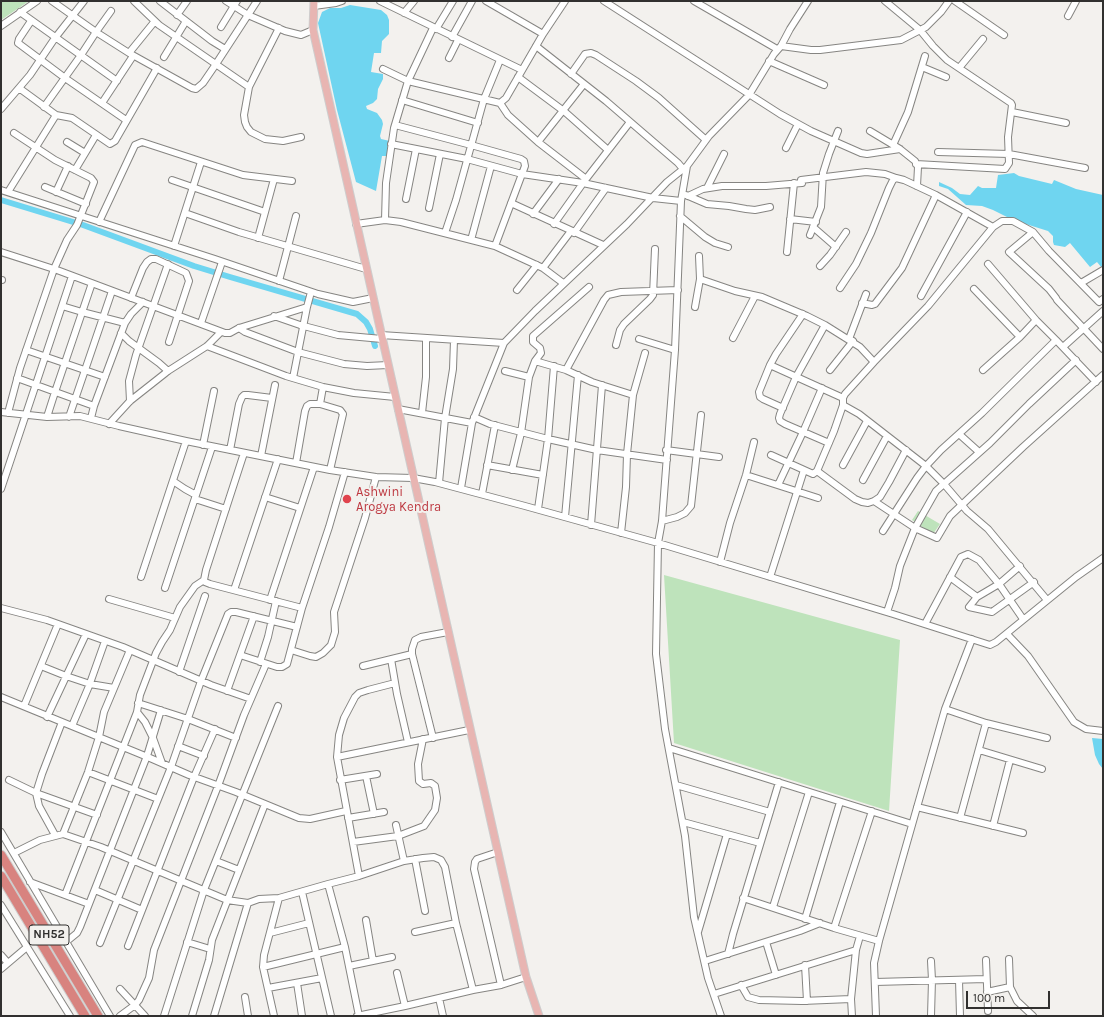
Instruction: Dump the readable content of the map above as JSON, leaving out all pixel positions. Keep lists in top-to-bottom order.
{
  "streets": {
    "highway": ["NH52"]
  },
  "places": ["Ashwini Arogya Kendra"],
  "scale_bar": "100 m"
}
